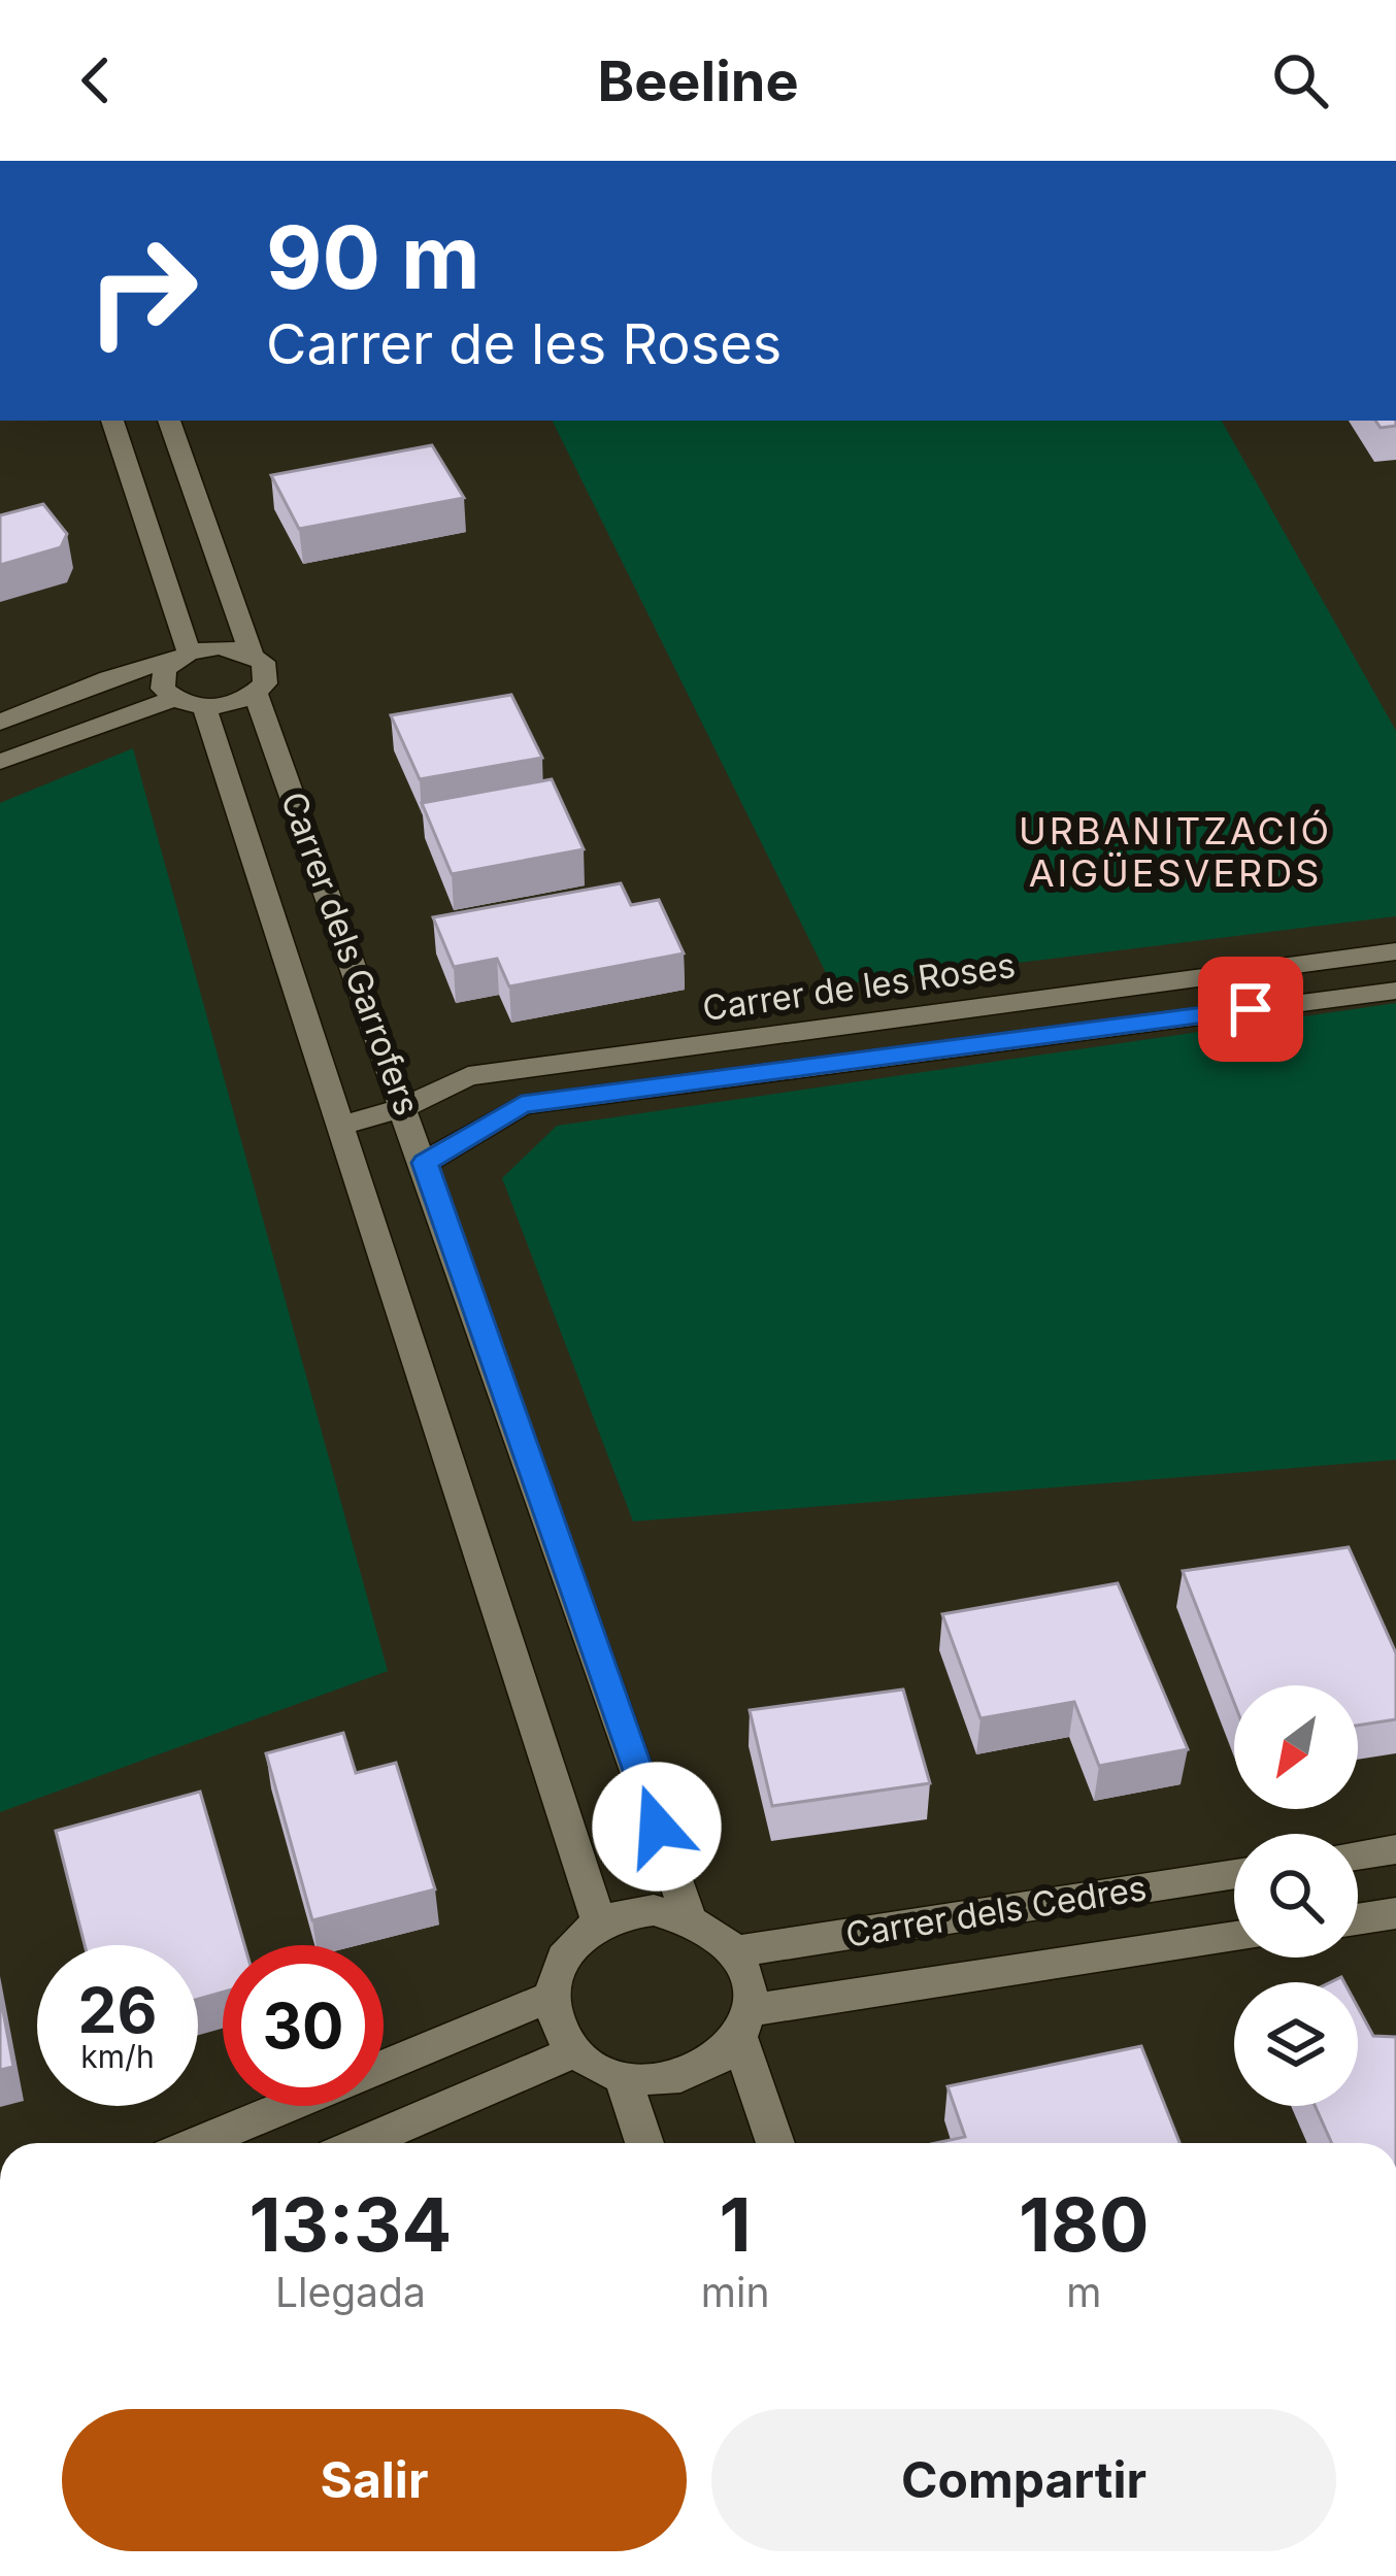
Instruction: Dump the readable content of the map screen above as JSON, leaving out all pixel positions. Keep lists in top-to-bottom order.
{
  "streets": {
    "street": ["Carrer dels Garrofers", "Carrer de les Roses", "Carrer dels Cedres"]
  },
  "crossings": [
    ["Carrer dels Garrofers", "Carrer de les Roses"],
    ["Carrer dels Garrofers", "Carrer dels Cedres"]
  ],
  "districts": ["URBANITZACIÓ AIGÜESVERDS"],
  "north": "bottom left",
  "page": {
    "header": "Beeline",
    "turn": ["90 m", "Carrer de les Roses"],
    "speed": "26 km/h",
    "limit": "30",
    "eta": [
      "13:34",
      "Llegada",
      "1",
      "min",
      "180",
      "m"
    ],
    "buttons": ["Salir", "Compartir"]
  }
}
